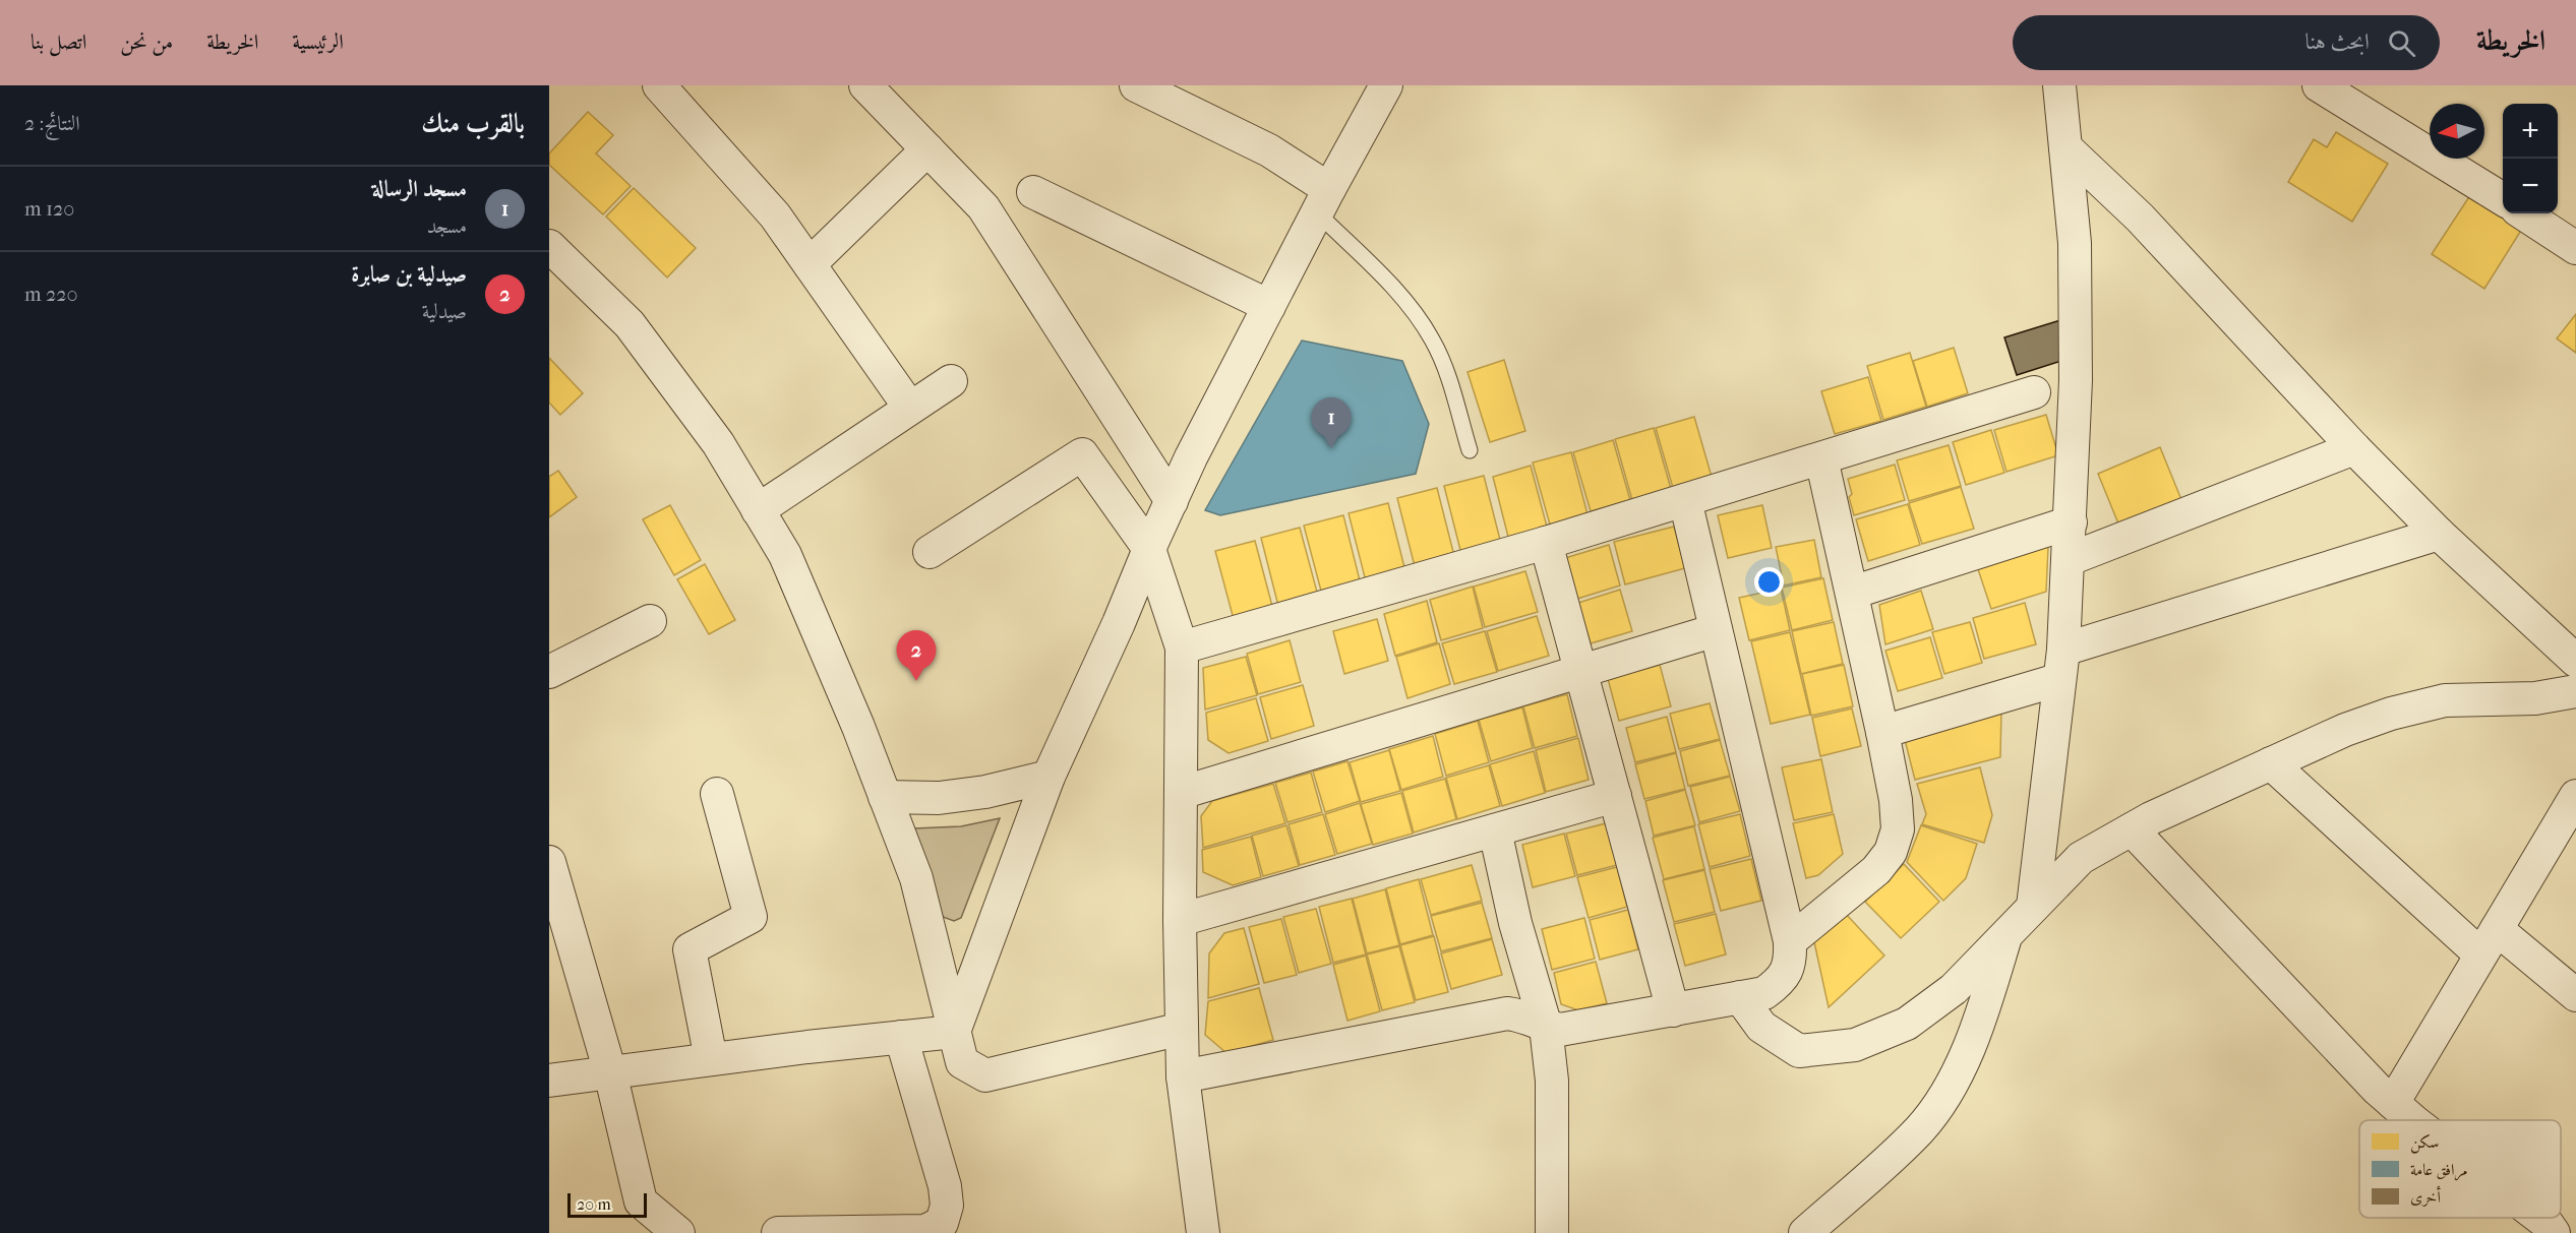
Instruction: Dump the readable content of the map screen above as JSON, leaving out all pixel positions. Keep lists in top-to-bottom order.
{
  "legend": ["سكن", "مرافق عامة", "أخرى"],
  "scale_bar": "20 m",
  "north": "left",
  "page": {
    "header": "الخريطة",
    "search": "ابحث هنا",
    "nav": [
      "الرئيسية",
      "الخريطة",
      "من نحن",
      "اتصل بنا"
    ],
    "heading": ["بالقرب منك", "النتائج: 2"],
    "map_buttons": ["+", "−"],
    "list": [
      {
        "mark": "1",
        "name": "مسجد الرسالة",
        "note": "مسجد",
        "value": "120 m"
      },
      {
        "mark": "2",
        "name": "صيدلية بن صابرة",
        "note": "صيدلية",
        "value": "220 m"
      }
    ],
    "pins": ["1", "2"],
    "scale": "20 m"
  }
}
